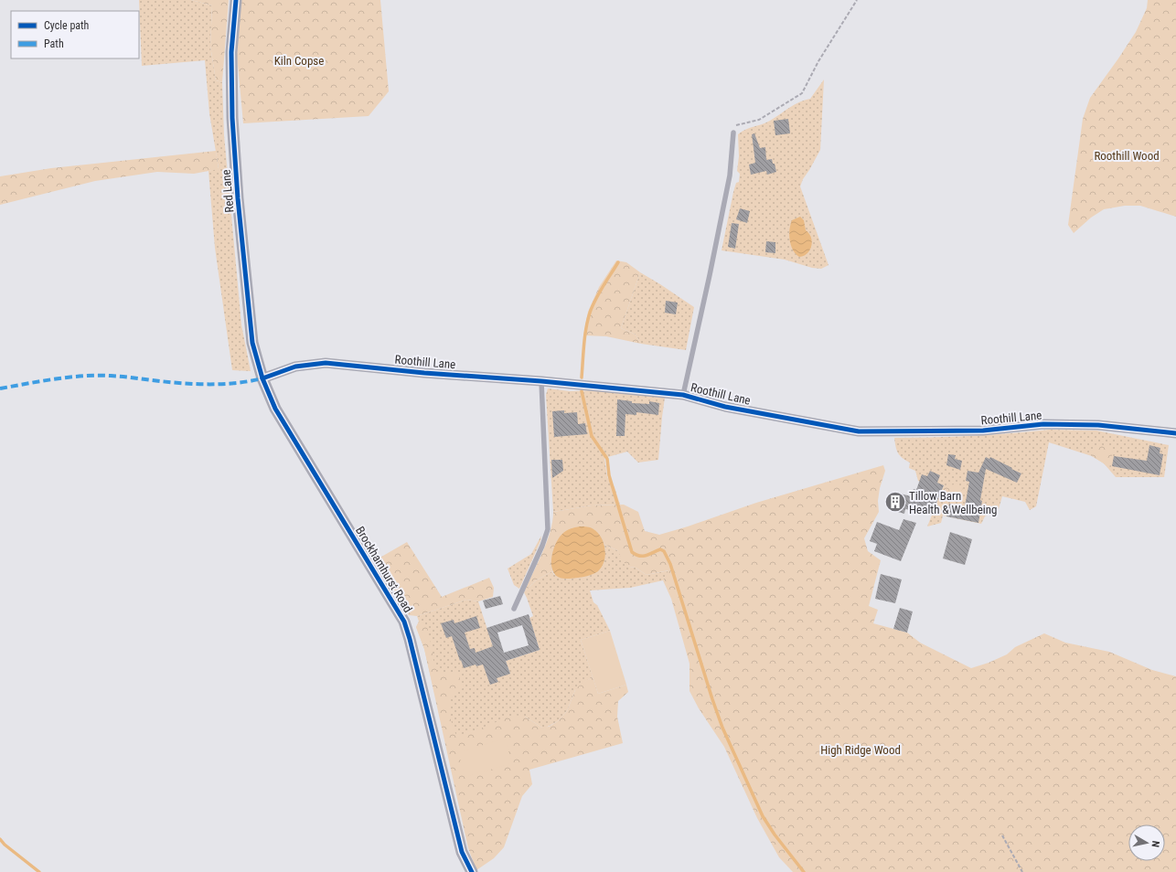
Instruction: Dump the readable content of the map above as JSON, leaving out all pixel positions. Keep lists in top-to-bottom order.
{
  "streets": {
    "street": ["Red Lane", "Roothill Lane", "Brockhamhurst Road"]
  },
  "crossings": [
    ["Red Lane", "Roothill Lane"],
    ["Red Lane", "Brockhamhurst Road"],
    ["Roothill Lane", "Brockhamhurst Road"]
  ],
  "parks": ["Kiln Copse", "Roothill Wood", "High Ridge Wood"],
  "places": {
    "building": ["Tillow Barn Health & Wellbeing"]
  },
  "legend": ["Cycle path", "Path"],
  "north": "right"
}
